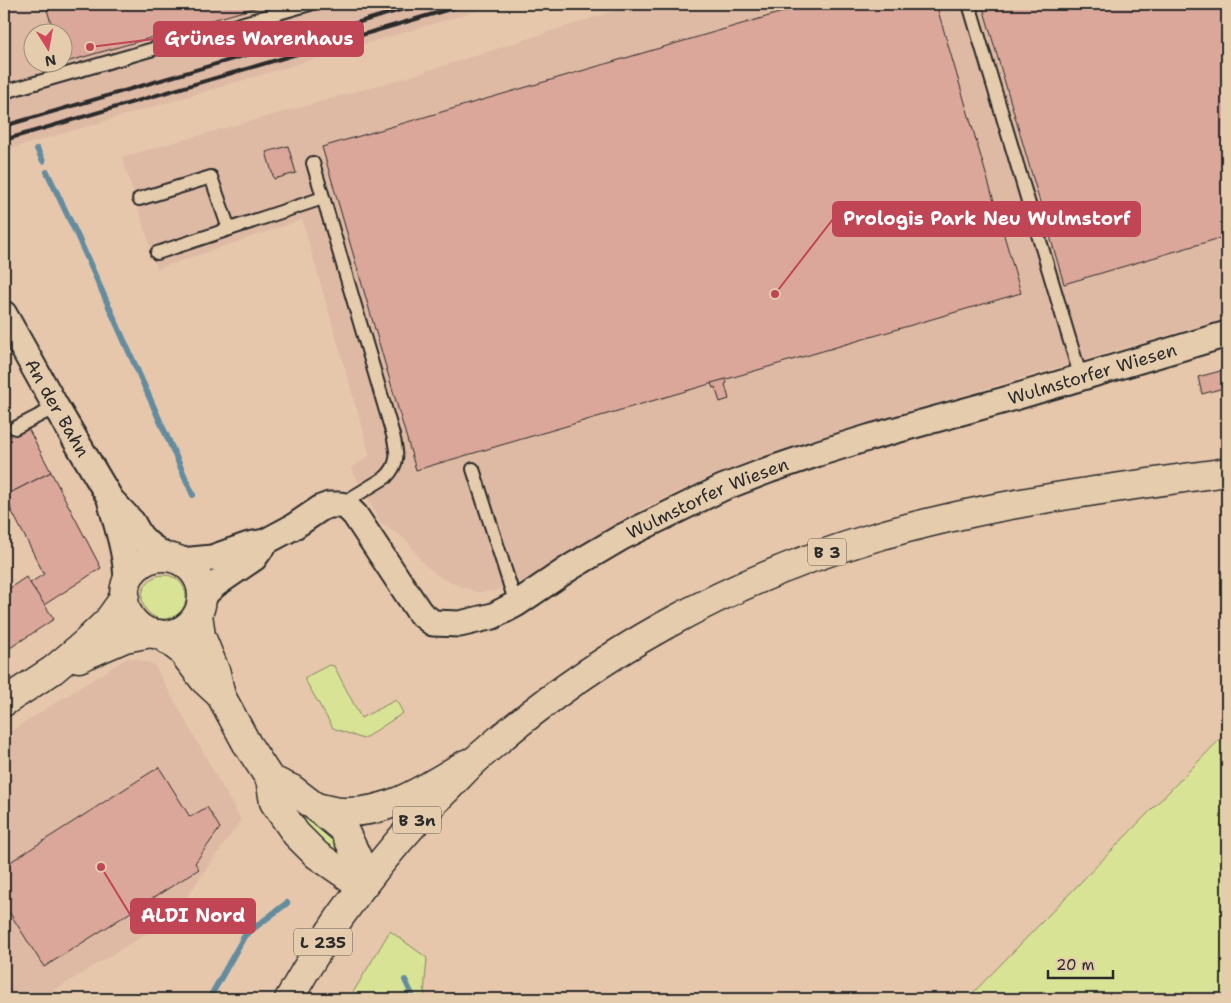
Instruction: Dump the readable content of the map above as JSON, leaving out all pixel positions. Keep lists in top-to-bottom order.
{
  "streets": {
    "street": [
      "Wulmstorfer Wiesen",
      "An der Bahn",
      "B 3",
      "B 3n",
      "L 235"
    ]
  },
  "crossings": [
    ["B 3", "B 3n"],
    ["B 3n", "L 235"]
  ],
  "places": ["Grünes Warenhaus", "Prologis Park Neu Wulmstorf", "ALDI Nord"],
  "scale_bar": "20 m",
  "north": "bottom"
}
